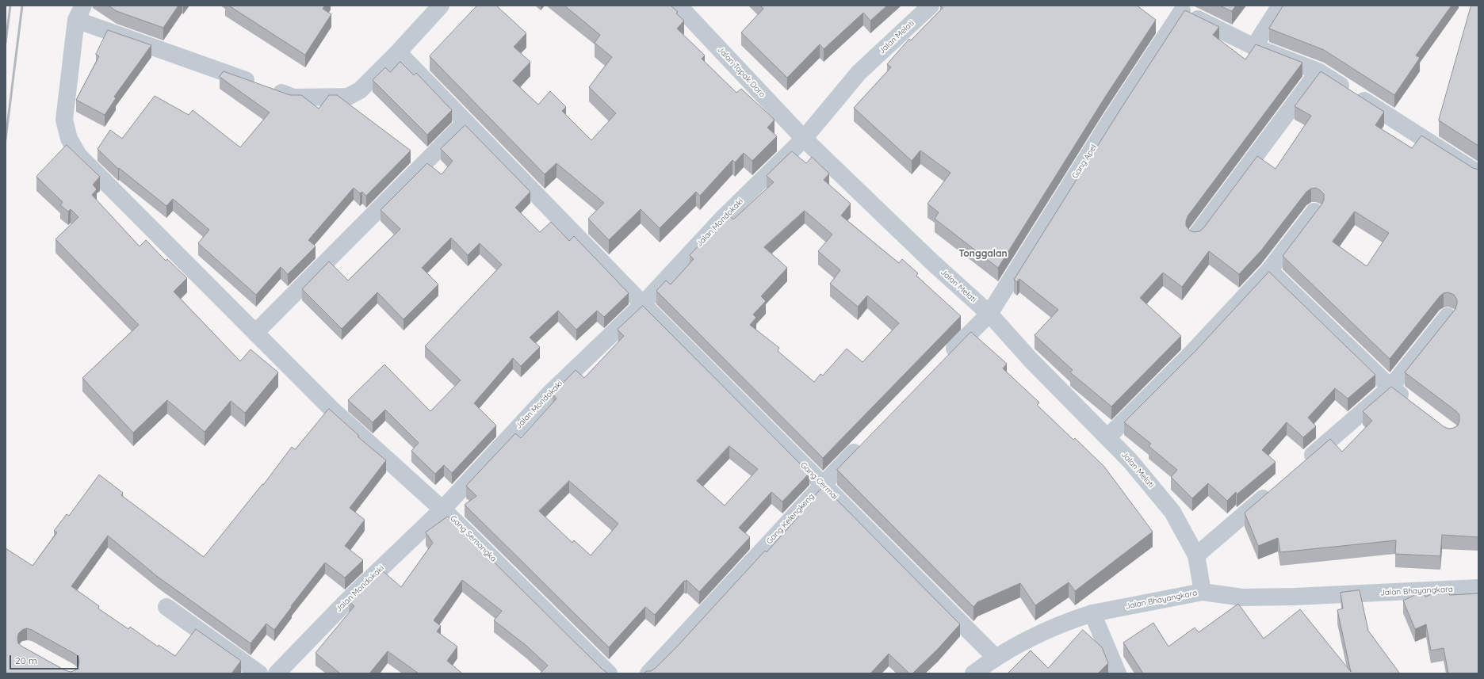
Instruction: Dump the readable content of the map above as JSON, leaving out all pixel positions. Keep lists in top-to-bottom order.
{
  "streets": {
    "street": [
      "Jalan Melati",
      "Jalan Tapak Doro",
      "Gang Apel",
      "Jalan Mondokaki",
      "Gang Cermai",
      "Gang Kelengkeng",
      "Gang Semangka",
      "Jalan Bhayangkara"
    ]
  },
  "crossings": [
    ["Jalan Melati", "Jalan Tapak Doro"],
    ["Jalan Melati", "Gang Apel"],
    ["Jalan Melati", "Jalan Mondokaki"],
    ["Jalan Melati", "Jalan Bhayangkara"],
    ["Jalan Tapak Doro", "Jalan Mondokaki"],
    ["Jalan Mondokaki", "Gang Cermai"],
    ["Jalan Mondokaki", "Gang Semangka"],
    ["Gang Cermai", "Gang Kelengkeng"],
    ["Gang Cermai", "Jalan Bhayangkara"]
  ],
  "districts": ["Tonggalan"],
  "scale_bar": "20 m"
}
